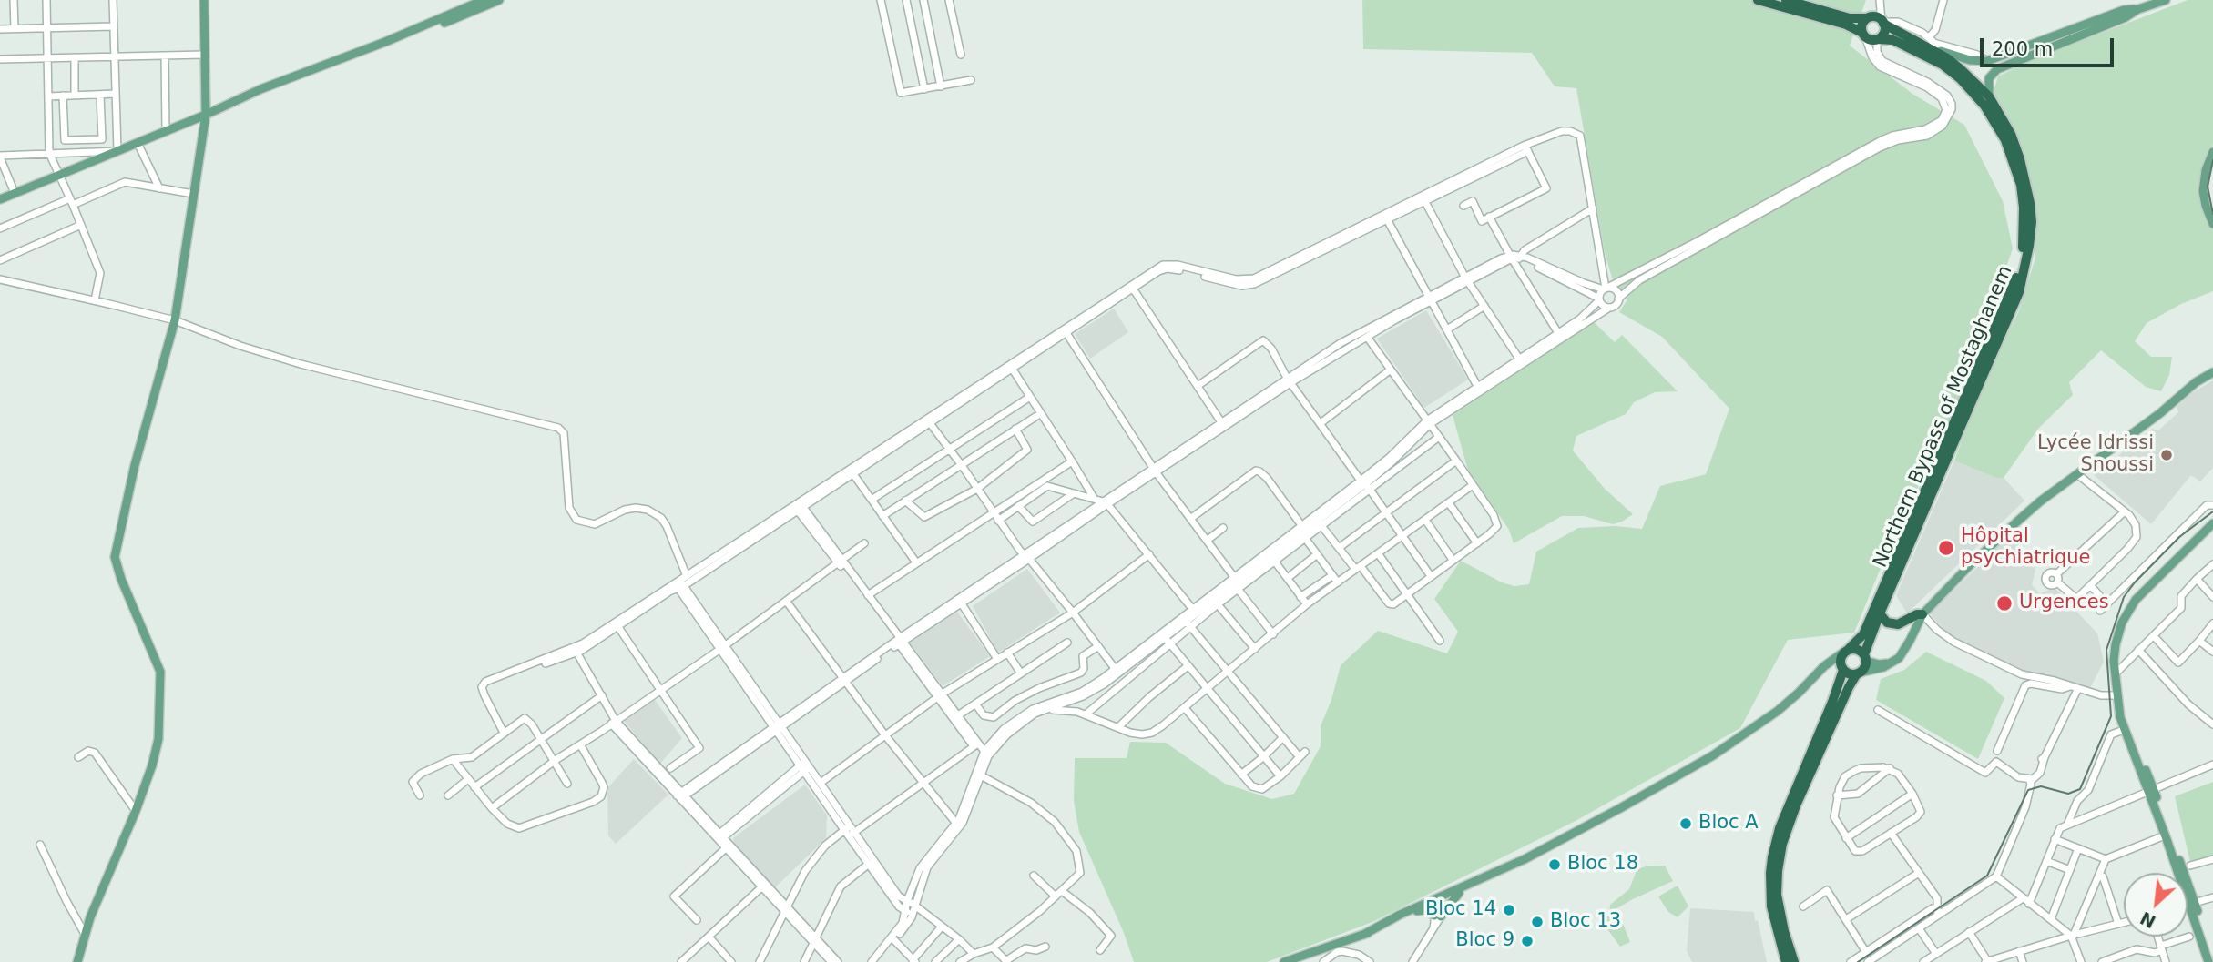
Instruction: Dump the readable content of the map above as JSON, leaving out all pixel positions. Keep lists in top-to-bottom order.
{
  "streets": {
    "highway": ["Northern Bypass of Mostaghanem"]
  },
  "places": [
    "Lycée Idrissi Snoussi",
    "Hôpital psychiatrique",
    "Urgences",
    "Bloc A",
    "Bloc 18",
    "Bloc 14",
    "Bloc 13",
    "Bloc 9"
  ],
  "scale_bar": "200 m",
  "north": "bottom left"
}
